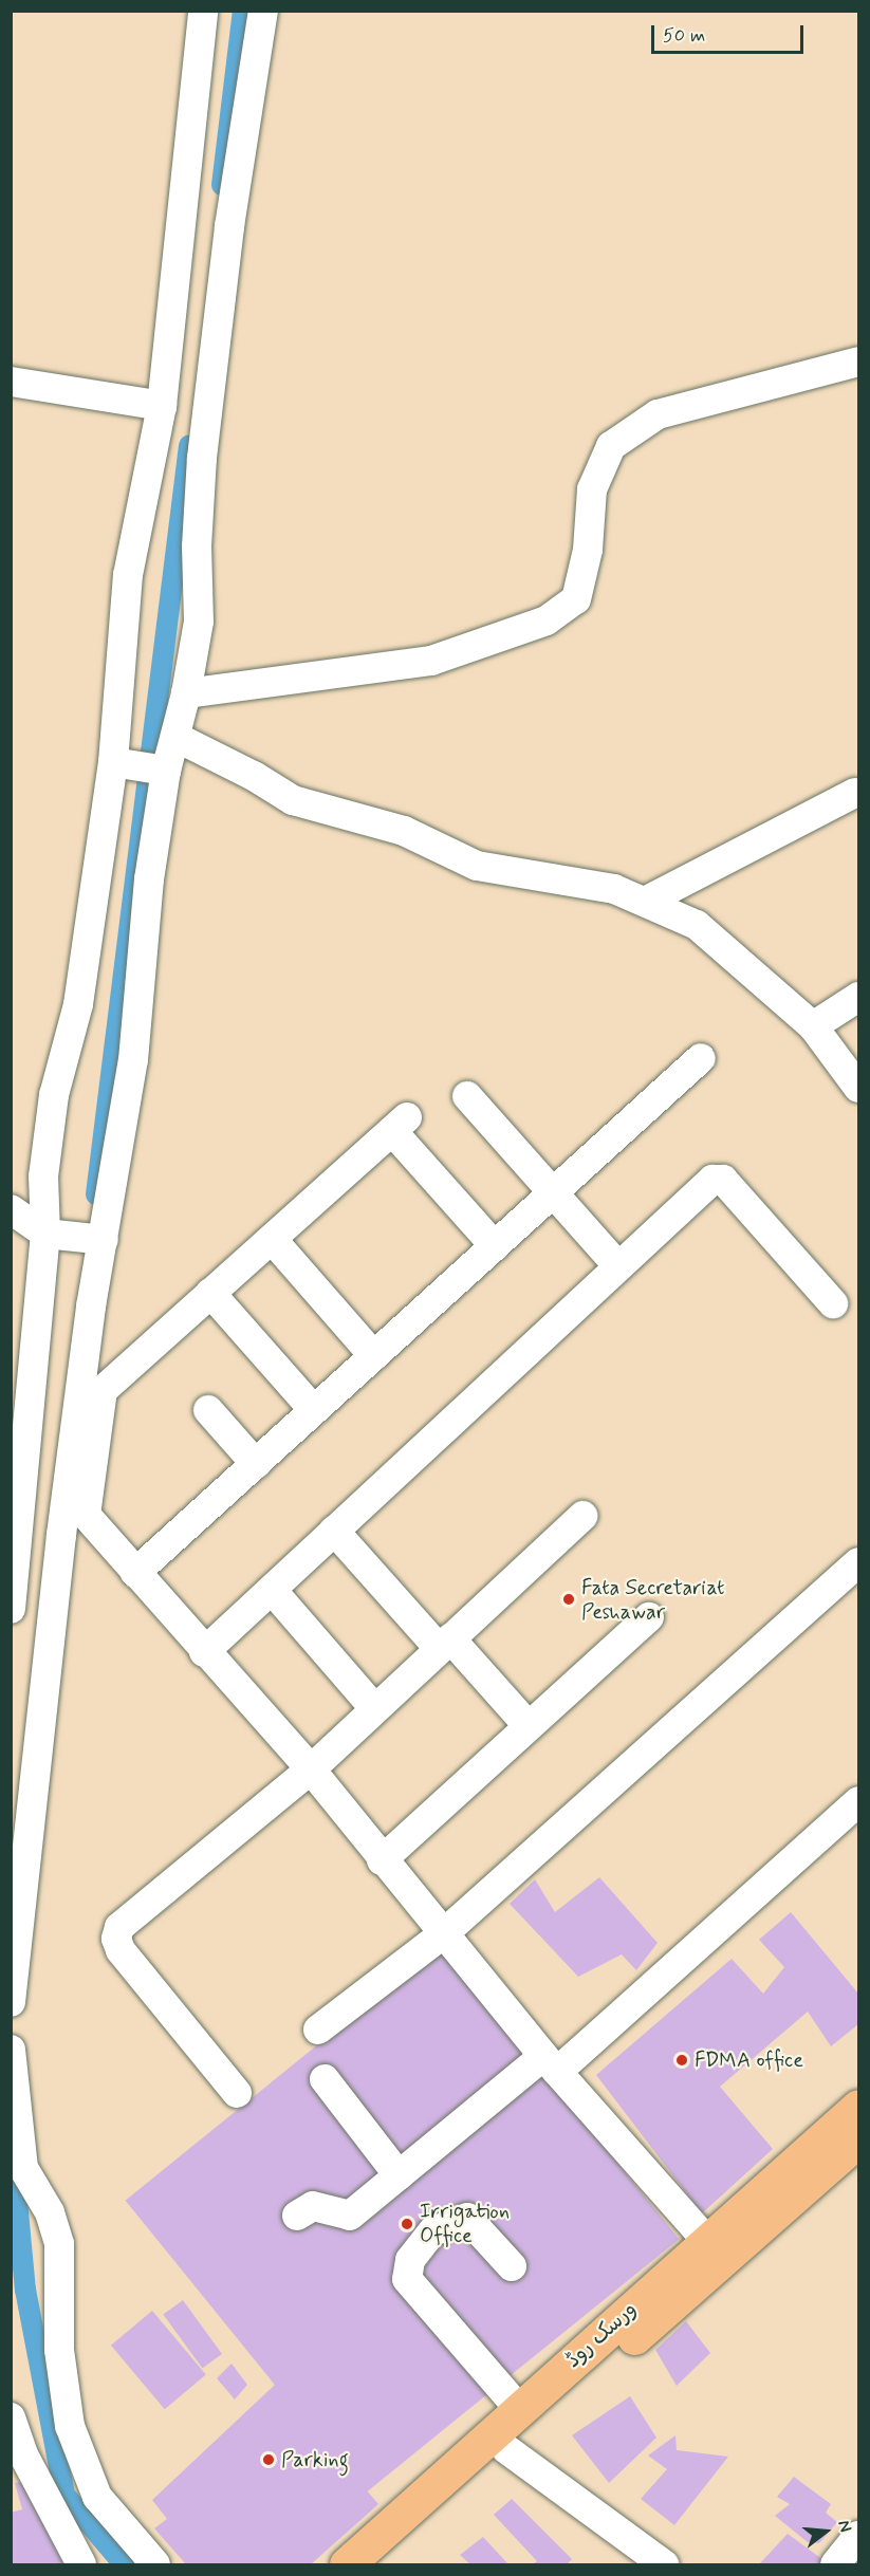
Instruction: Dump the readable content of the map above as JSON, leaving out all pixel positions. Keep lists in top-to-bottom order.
{
  "streets": {
    "main road": ["ورسک روڈ"]
  },
  "places": [
    "Fata Secretariat Peshawar",
    "FDMA office",
    "Irrigation Office",
    "Parking"
  ],
  "scale_bar": "50 m",
  "north": "right"
}
